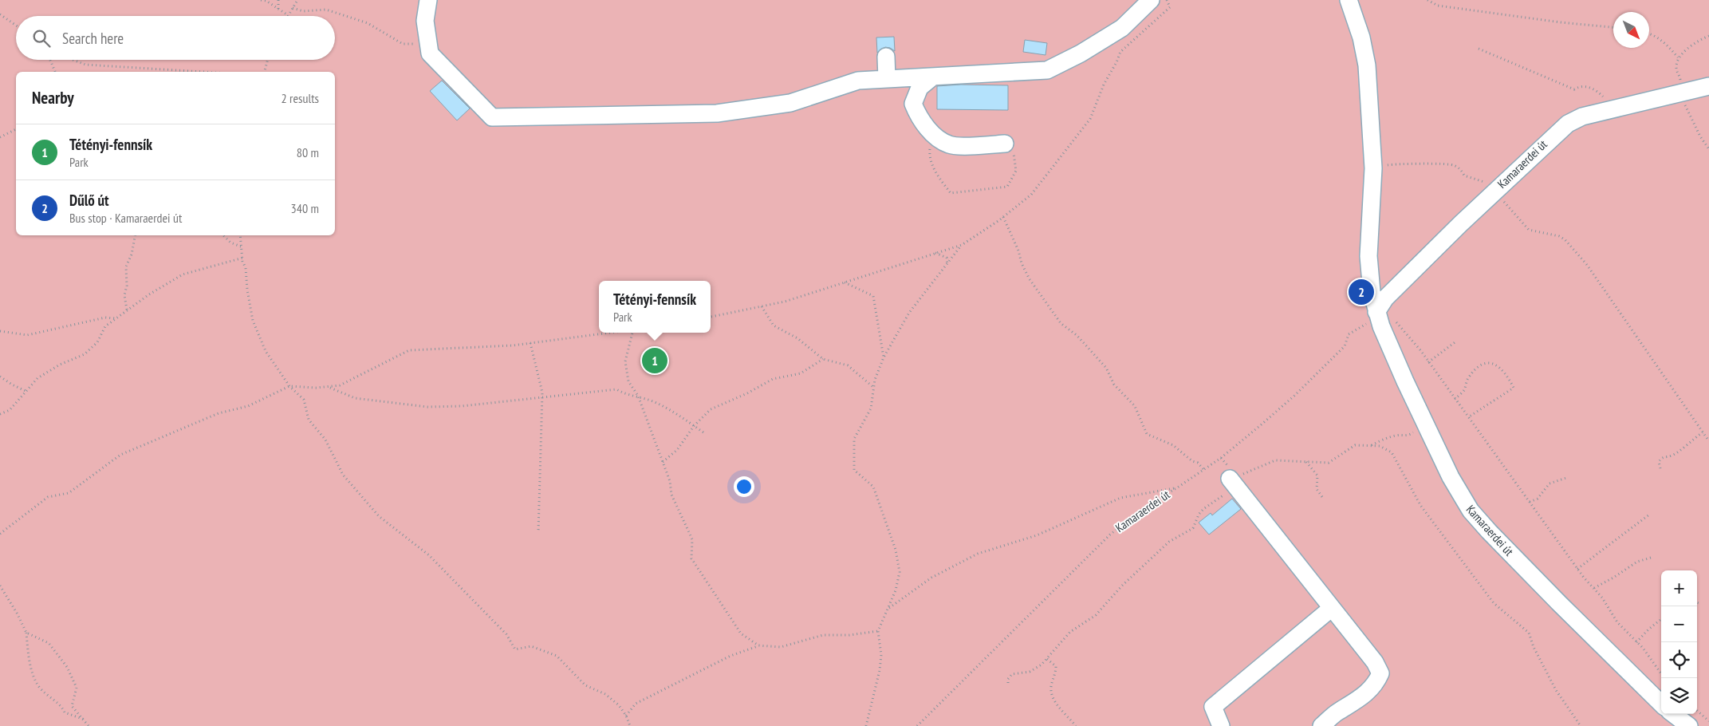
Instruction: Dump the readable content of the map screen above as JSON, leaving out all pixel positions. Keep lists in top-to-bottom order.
{
  "streets": {
    "street": ["Kamaraerdei út"]
  },
  "north": "bottom right",
  "page": {
    "search": "Search here",
    "heading": ["Nearby", "2 results"],
    "list": [
      {
        "mark": "1",
        "name": "Tétényi-fennsík",
        "note": "Park",
        "value": "80 m"
      },
      {
        "mark": "2",
        "name": "Dűlő út",
        "note": "Bus stop · Kamaraerdei út",
        "value": "340 m"
      }
    ],
    "pins": ["2", "1"],
    "popup": ["Tétényi-fennsík", "Park"],
    "map_buttons": ["+", "−"]
  }
}
